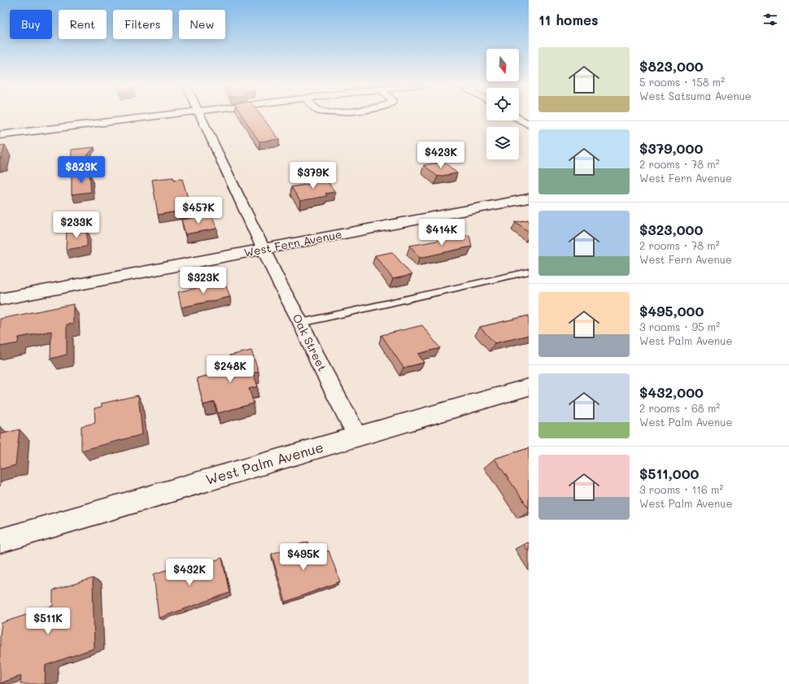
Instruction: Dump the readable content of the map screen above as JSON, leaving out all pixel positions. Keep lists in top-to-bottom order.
{
  "streets": {
    "street": ["West Fern Avenue", "Oak Street", "West Palm Avenue"]
  },
  "crossings": [
    ["West Fern Avenue", "Oak Street"],
    ["Oak Street", "West Palm Avenue"]
  ],
  "north": "bottom",
  "page": {
    "heading": "11 homes",
    "chip": [
      "Buy",
      "Rent",
      "Filters",
      "New"
    ],
    "list": [
      {
        "name": "$823,000",
        "note": "5 rooms · 158 m² · West Satsuma Avenue"
      },
      {
        "name": "$379,000",
        "note": "2 rooms · 78 m² · West Fern Avenue"
      },
      {
        "name": "$323,000",
        "note": "2 rooms · 78 m² · West Fern Avenue"
      },
      {
        "name": "$495,000",
        "note": "3 rooms · 95 m² · West Palm Avenue"
      },
      {
        "name": "$432,000",
        "note": "2 rooms · 68 m² · West Palm Avenue"
      },
      {
        "name": "$511,000",
        "note": "3 rooms · 116 m² · West Palm Avenue"
      }
    ],
    "price": [
      "$423K",
      "$823K",
      "$379K",
      "$457K",
      "$233K",
      "$414K",
      "$323K",
      "$248K",
      "$495K",
      "$432K",
      "$511K"
    ]
  }
}
